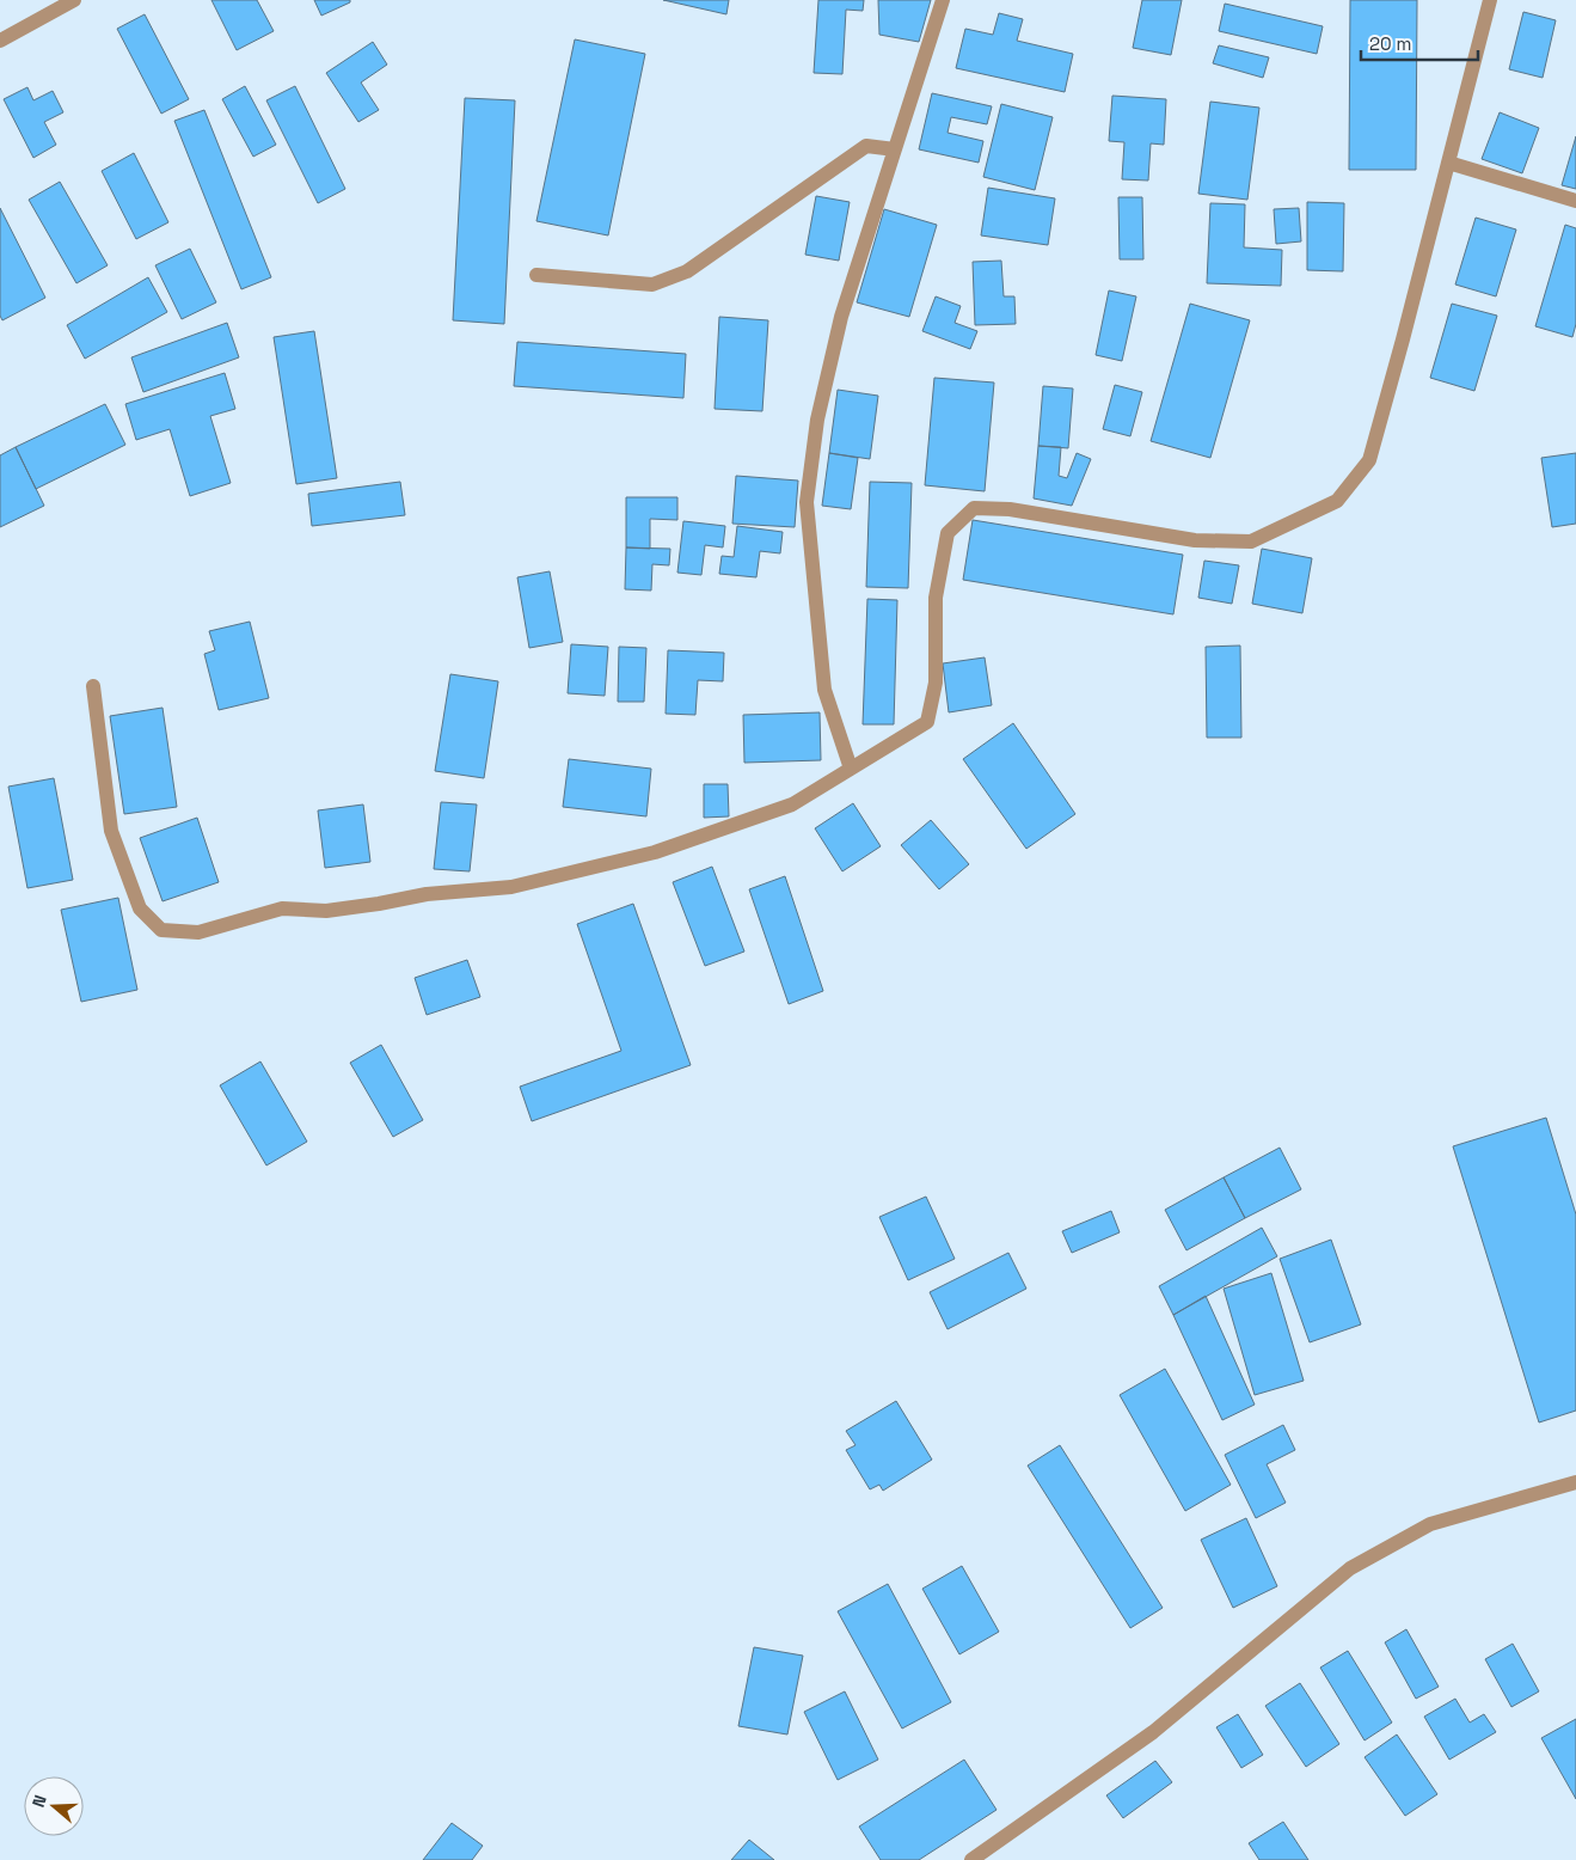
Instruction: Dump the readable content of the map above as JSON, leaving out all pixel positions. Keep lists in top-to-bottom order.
{
  "scale_bar": "20 m",
  "north": "left"
}
